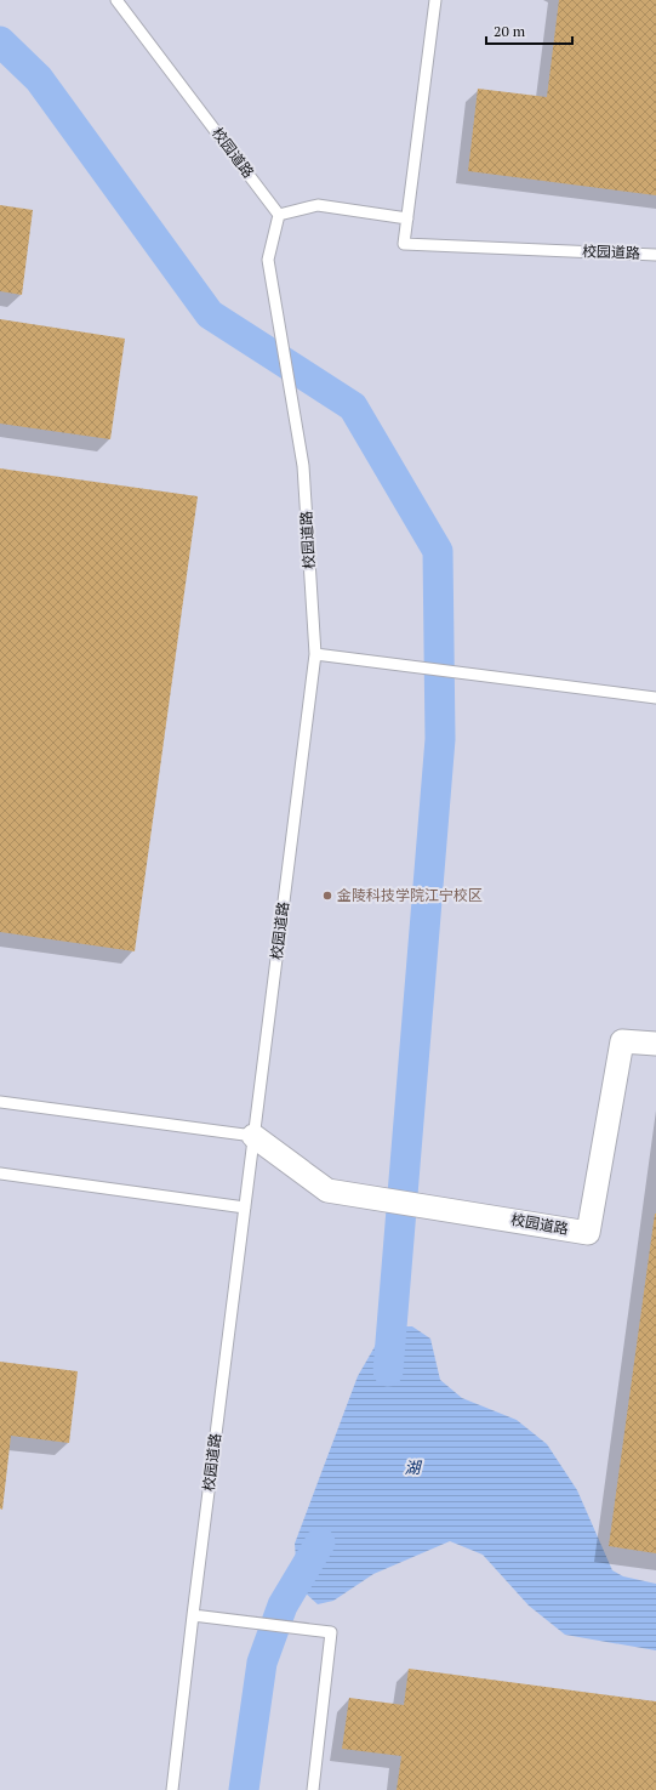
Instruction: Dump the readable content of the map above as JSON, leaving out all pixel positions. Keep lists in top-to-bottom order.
{
  "streets": {
    "street": ["校园道路"]
  },
  "water": ["湖"],
  "places": ["金陵科技学院江宁校区"],
  "scale_bar": "20 m"
}
